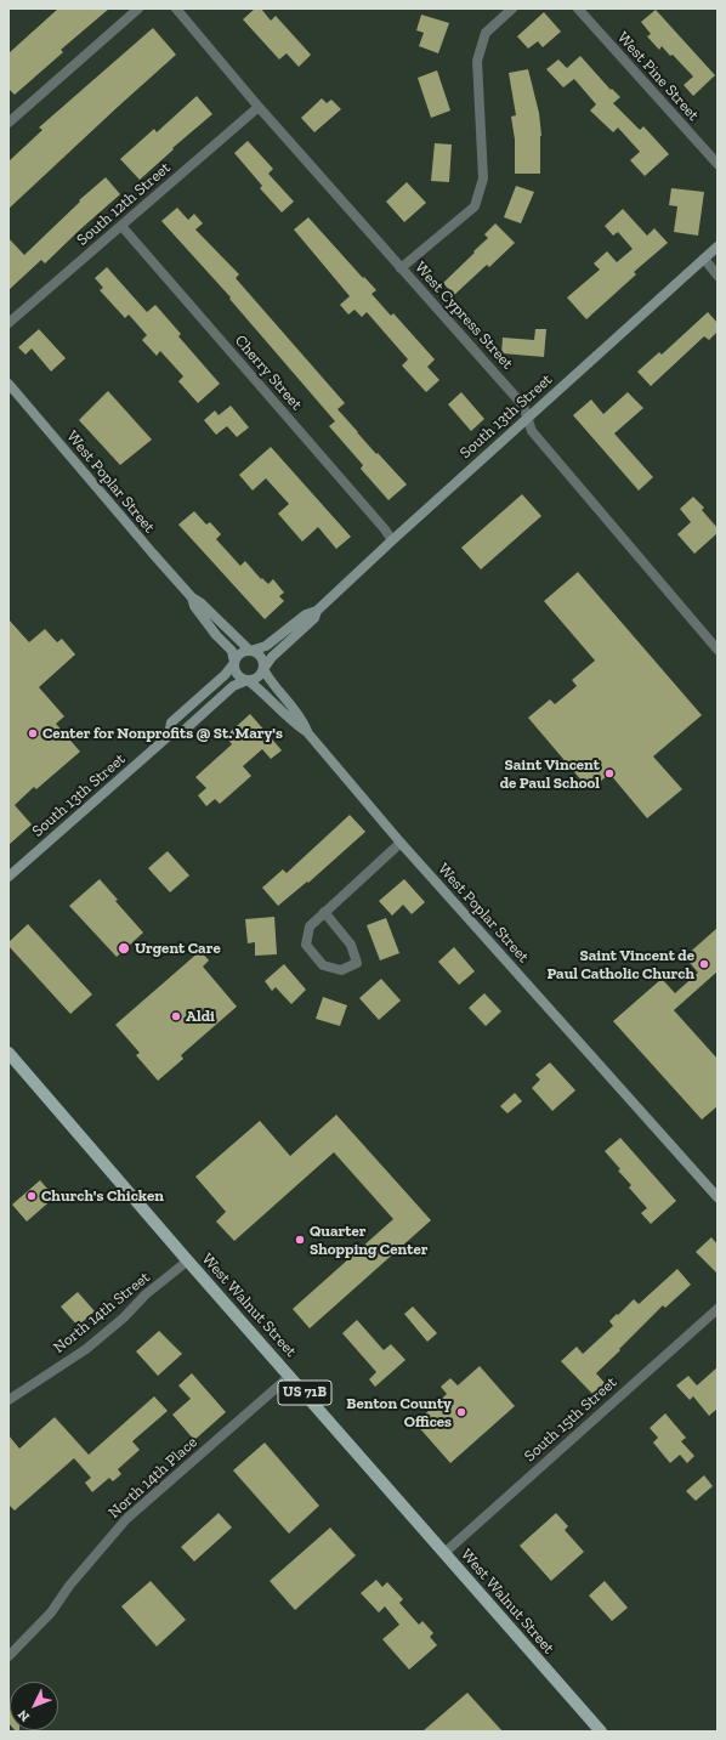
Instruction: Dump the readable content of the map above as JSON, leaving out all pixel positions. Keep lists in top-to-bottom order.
{
  "streets": {
    "main road": ["West Walnut Street", "US 71B"],
    "street": [
      "West Pine Street",
      "South 12th Street",
      "West Cypress Street",
      "Cherry Street",
      "South 13th Street",
      "West Poplar Street",
      "North 14th Street",
      "South 15th Street",
      "North 14th Place"
    ]
  },
  "crossings": [
    ["South 12th Street", "West Cypress Street"],
    ["South 12th Street", "Cherry Street"],
    ["West Cypress Street", "South 13th Street"],
    ["Cherry Street", "South 13th Street"],
    ["South 13th Street", "West Poplar Street"],
    ["West Walnut Street", "North 14th Street"],
    ["West Walnut Street", "South 15th Street"],
    ["West Walnut Street", "North 14th Place"]
  ],
  "places": [
    "Center for Nonprofits @ St. Mary's",
    "Saint Vincent de Paul School",
    "Urgent Care",
    "Saint Vincent de Paul Catholic Church",
    "Aldi",
    "Church's Chicken",
    "Quarter Shopping Center",
    "Benton County Offices"
  ],
  "north": "bottom left"
}
